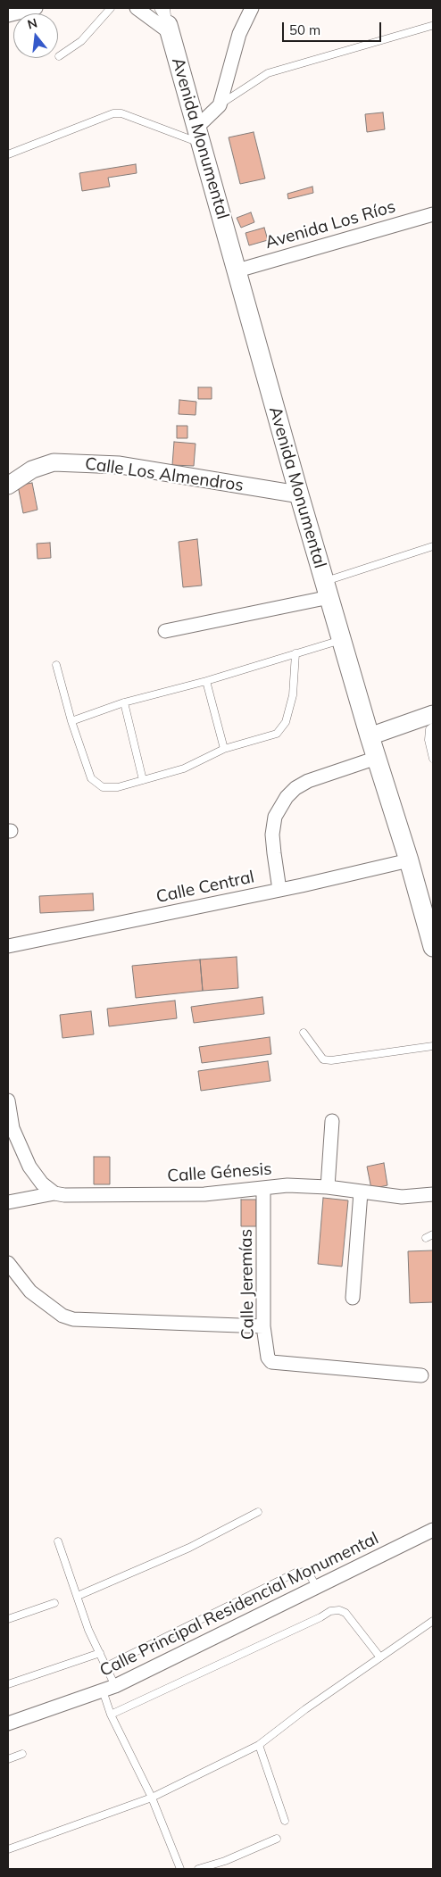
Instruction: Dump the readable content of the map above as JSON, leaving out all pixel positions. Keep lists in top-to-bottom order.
{
  "streets": {
    "main road": ["Avenida Monumental"],
    "street": [
      "Avenida Los Ríos",
      "Calle Los Almendros",
      "Calle Central",
      "Calle Génesis",
      "Calle Jeremías",
      "Calle Principal Residencial Monumental"
    ]
  },
  "crossings": [
    ["Avenida Monumental", "Avenida Los Ríos"],
    ["Avenida Monumental", "Calle Los Almendros"],
    ["Avenida Monumental", "Calle Central"],
    ["Calle Génesis", "Calle Jeremías"]
  ],
  "scale_bar": "50 m",
  "north": "top"
}
